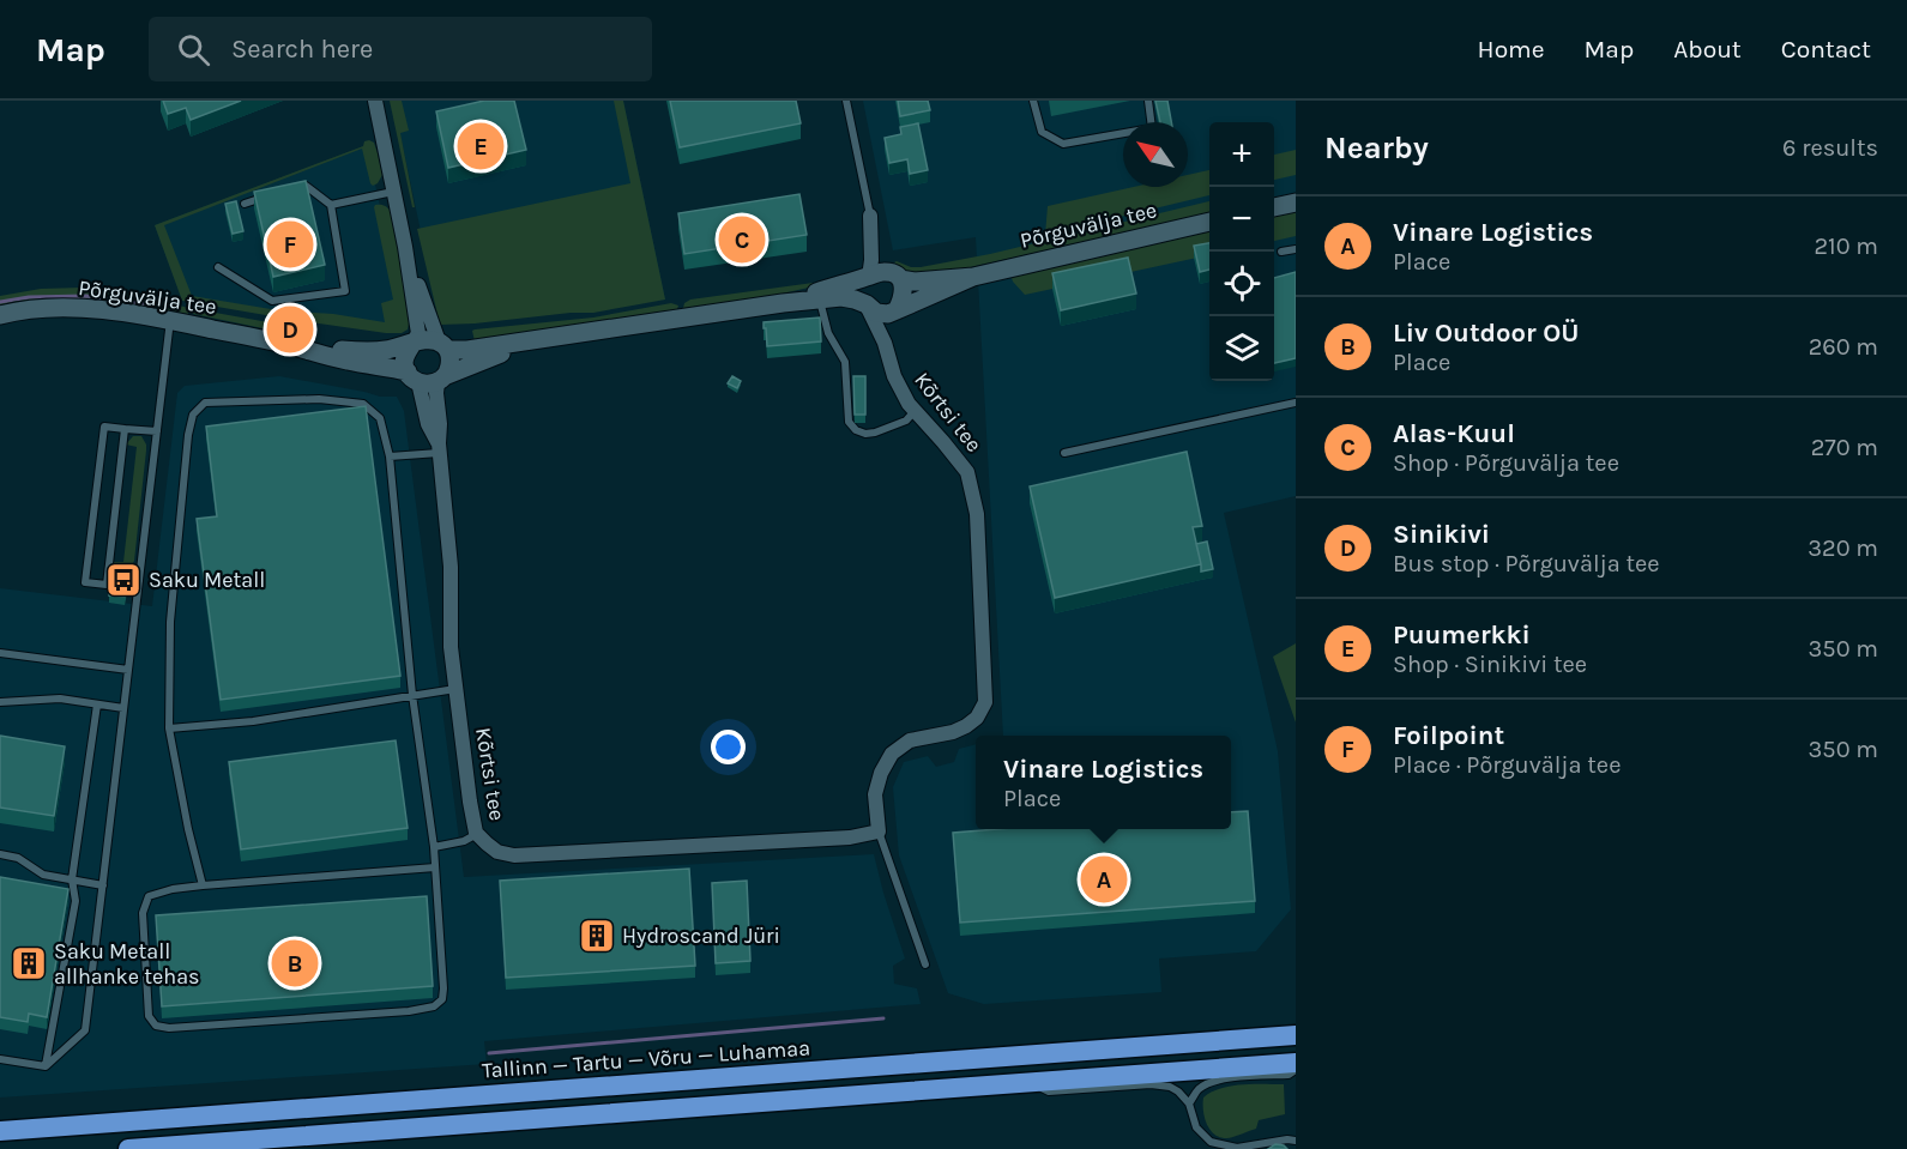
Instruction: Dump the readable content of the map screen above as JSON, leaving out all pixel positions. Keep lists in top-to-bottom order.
{
  "streets": {
    "highway": ["Tallinn — Tartu — Võru — Luhamaa"],
    "street": ["Põrguvälja tee", "Kõrtsi tee"]
  },
  "crossings": [
    ["Põrguvälja tee", "Kõrtsi tee"]
  ],
  "places": {
    "bus stop": ["Saku Metall"],
    "building": ["Hydroscand Jüri", "Saku Metall allhanke tehas"]
  },
  "north": "top left",
  "page": {
    "header": "Map",
    "search": "Search here",
    "nav": [
      "Home",
      "Map",
      "About",
      "Contact"
    ],
    "heading": ["Nearby", "6 results"],
    "pins": [
      "E",
      "C",
      "F",
      "D",
      "A",
      "B"
    ],
    "map_buttons": ["+", "−"],
    "list": [
      {
        "mark": "A",
        "name": "Vinare Logistics",
        "note": "Place",
        "value": "210 m"
      },
      {
        "mark": "B",
        "name": "Liv Outdoor OÜ",
        "note": "Place",
        "value": "260 m"
      },
      {
        "mark": "C",
        "name": "Alas-Kuul",
        "note": "Shop · Põrguvälja tee",
        "value": "270 m"
      },
      {
        "mark": "D",
        "name": "Sinikivi",
        "note": "Bus stop · Põrguvälja tee",
        "value": "320 m"
      },
      {
        "mark": "E",
        "name": "Puumerkki",
        "note": "Shop · Sinikivi tee",
        "value": "350 m"
      },
      {
        "mark": "F",
        "name": "Foilpoint",
        "note": "Place · Põrguvälja tee",
        "value": "350 m"
      }
    ],
    "popup": ["Vinare Logistics", "Place"]
  }
}
